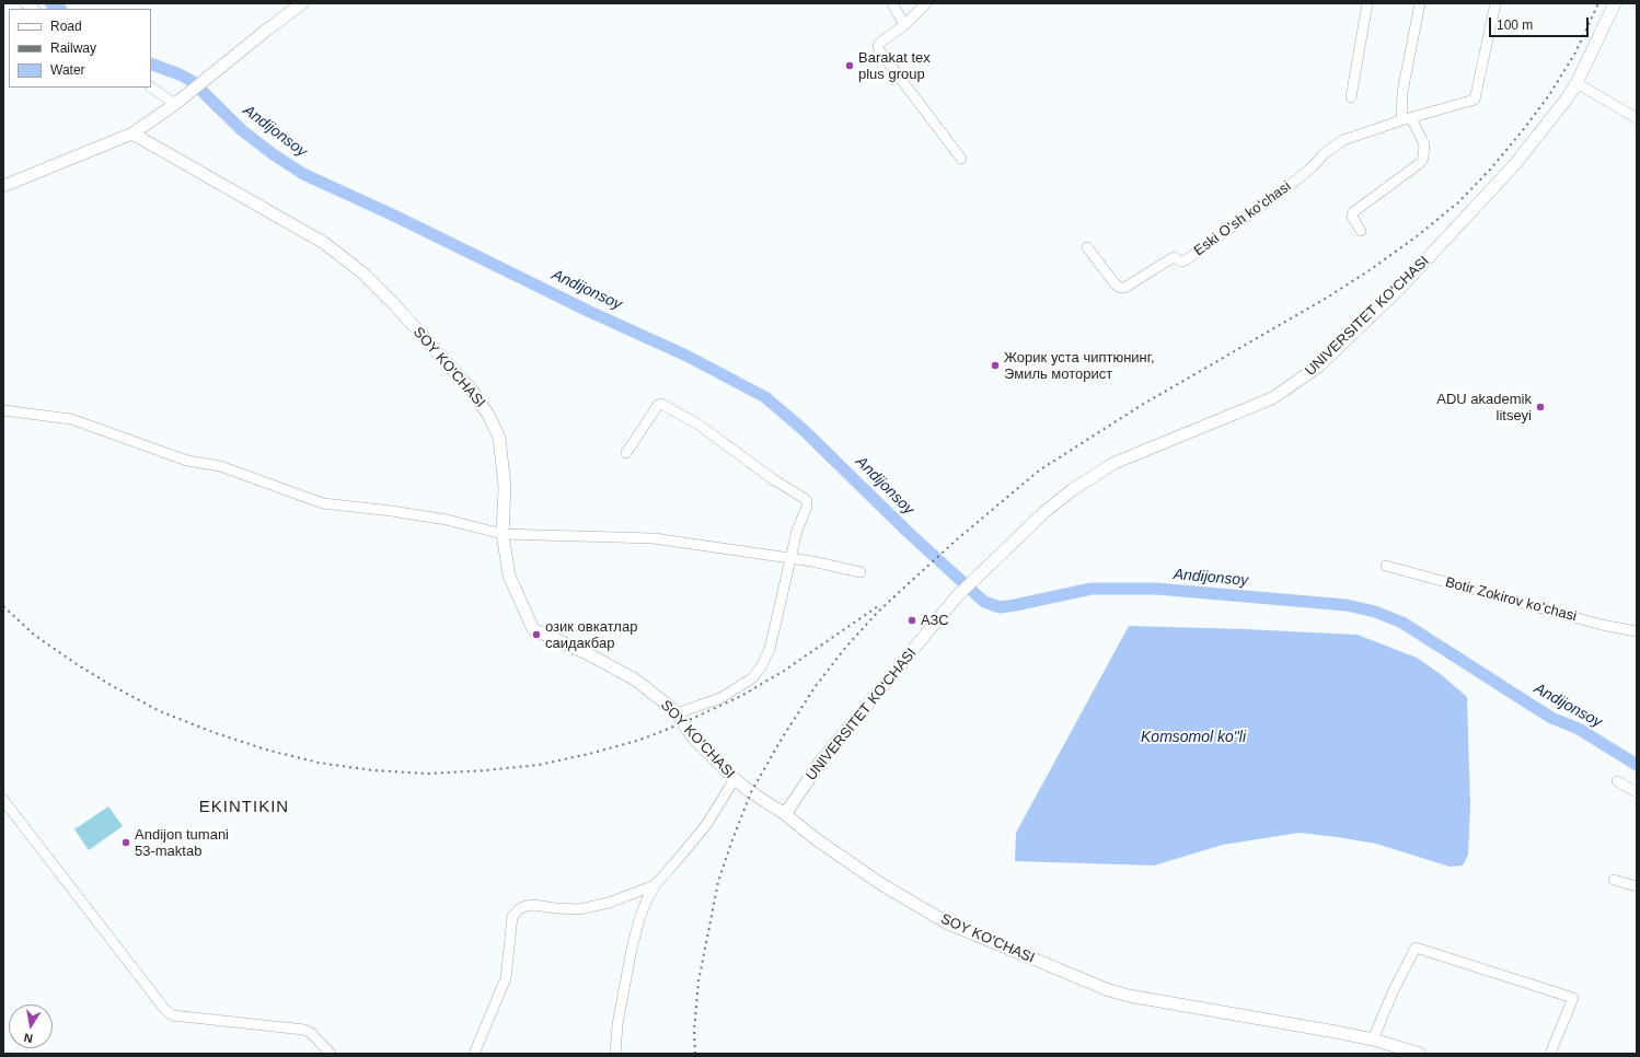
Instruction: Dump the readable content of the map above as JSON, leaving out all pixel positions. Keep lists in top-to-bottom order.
{
  "streets": {
    "main road": ["UNIVERSITET KО‘CHASI", "SOY KO'CHASI"],
    "street": ["Eski Oʻsh koʻchasi", "Botir Zokirov koʻchasi"]
  },
  "crossings": [
    ["UNIVERSITET KО‘CHASI", "SOY KO'CHASI"]
  ],
  "districts": ["EKINTIKIN"],
  "water": ["Andijonsoy", "Komsomol ko\"li"],
  "places": [
    "Barakat tex plus group",
    "Жорик уста чиптюнинг, Эмиль моторист",
    "ADU akademik litseyi",
    "АЗС",
    "озик овкатлар саидакбар",
    "Andijon tumani 53-maktab"
  ],
  "legend": ["Road", "Railway", "Water"],
  "scale_bar": "100 m",
  "north": "bottom"
}
